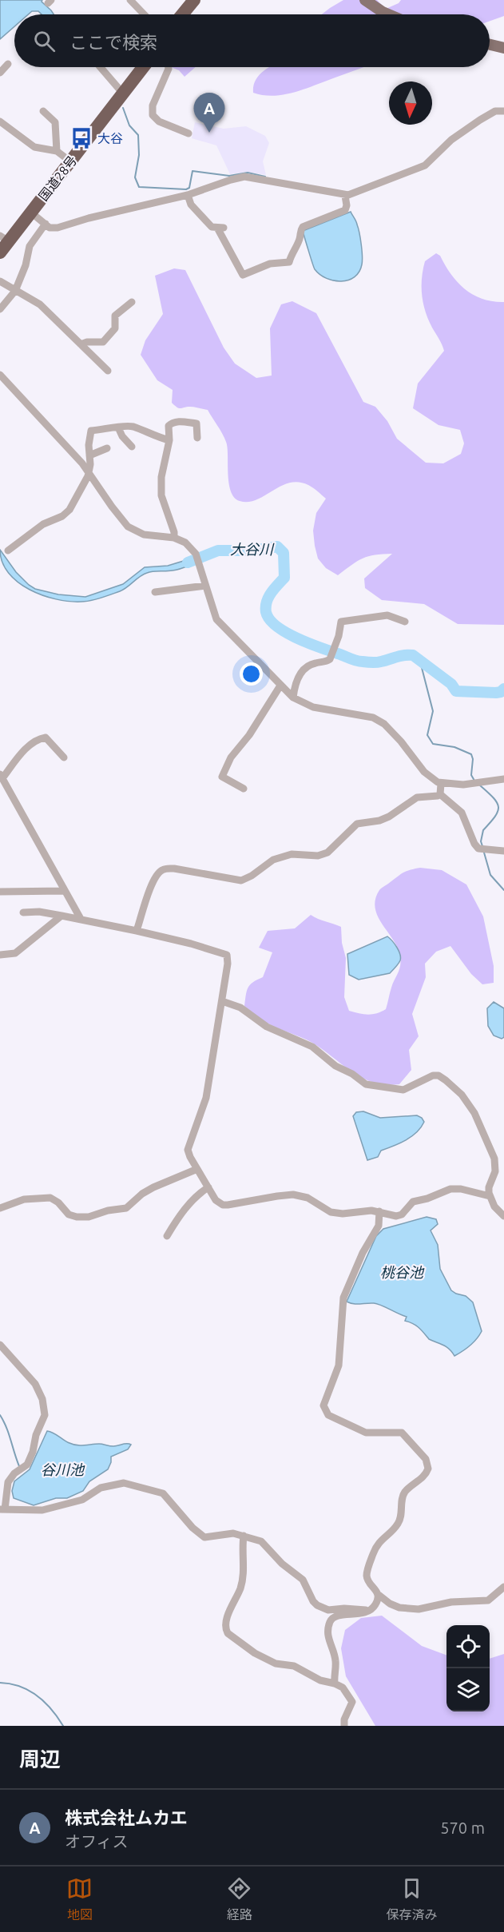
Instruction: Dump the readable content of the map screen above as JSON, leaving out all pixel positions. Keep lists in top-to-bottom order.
{
  "streets": {
    "highway": ["国道28号"]
  },
  "water": ["大谷川", "桃谷池", "谷川池"],
  "places": {
    "bus stop": ["大谷"]
  },
  "north": "bottom",
  "page": {
    "search": "ここで検索",
    "pins": "A",
    "heading": "周辺",
    "list": [
      {
        "mark": "A",
        "name": "株式会社ムカエ",
        "note": "オフィス",
        "value": "570 m"
      }
    ],
    "nav": ["地図", "経路", "保存済み"]
  }
}
